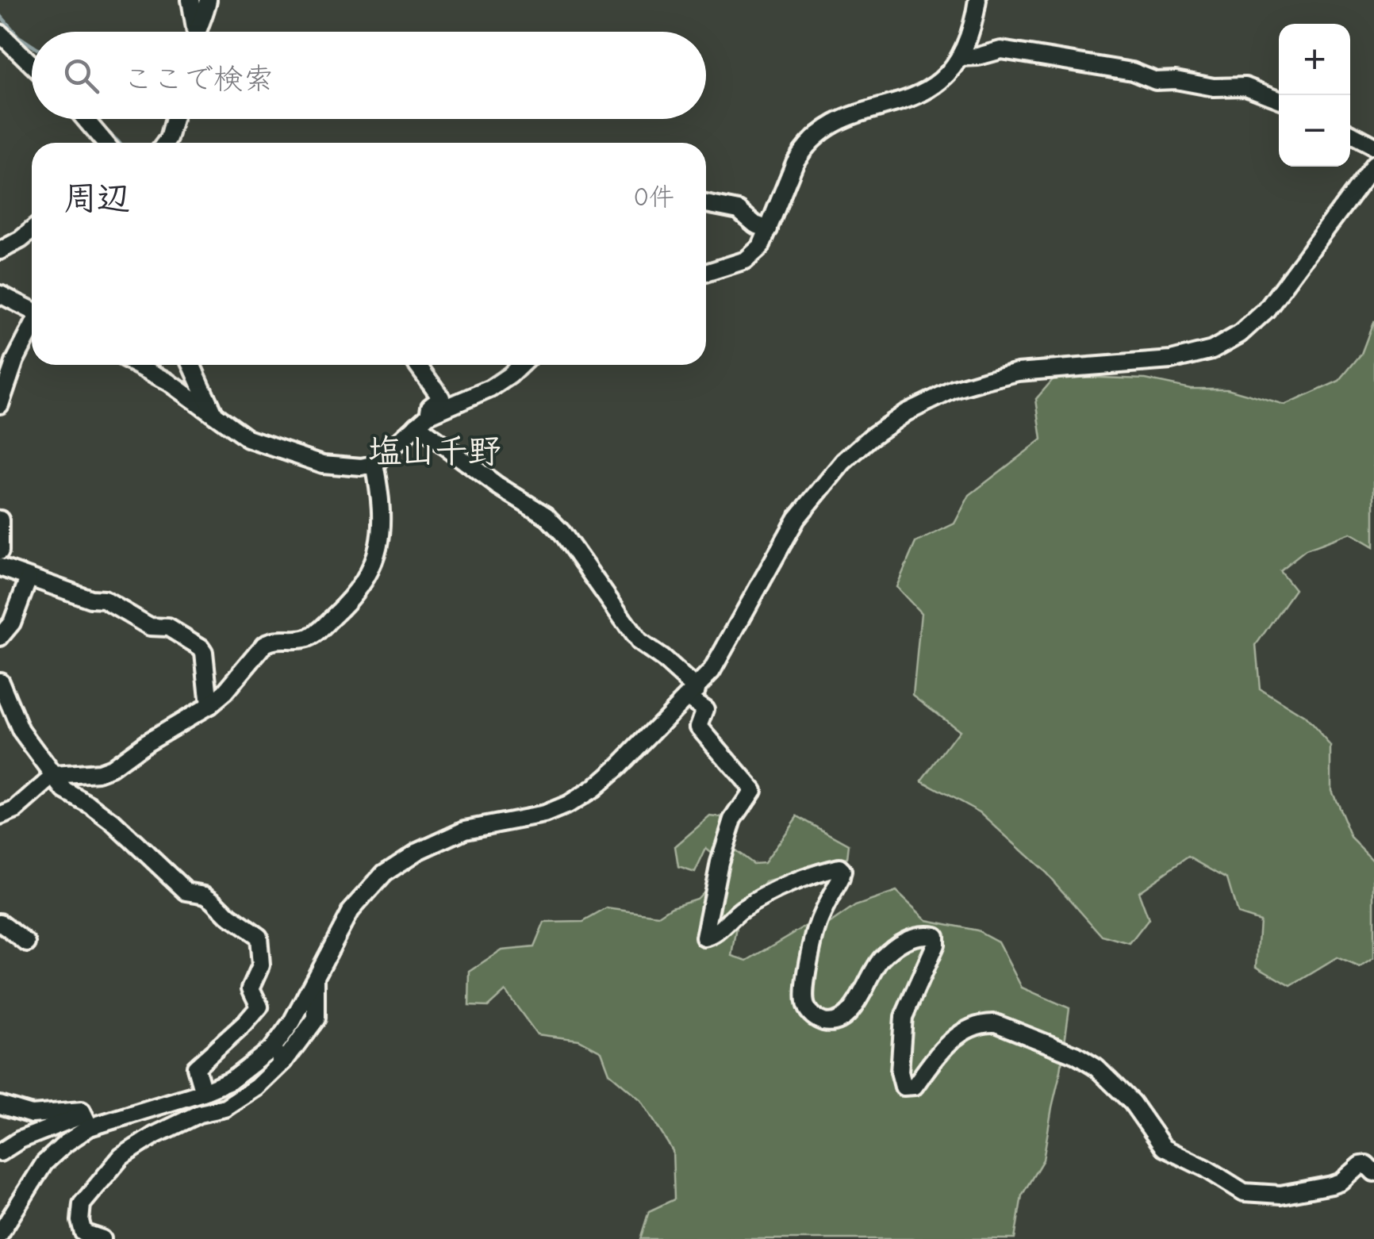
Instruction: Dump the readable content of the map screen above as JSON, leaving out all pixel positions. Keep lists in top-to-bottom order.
{
  "districts": ["塩山千野"],
  "page": {
    "map_buttons": ["+", "−"],
    "search": "ここで検索",
    "heading": ["周辺", "0件"]
  }
}
